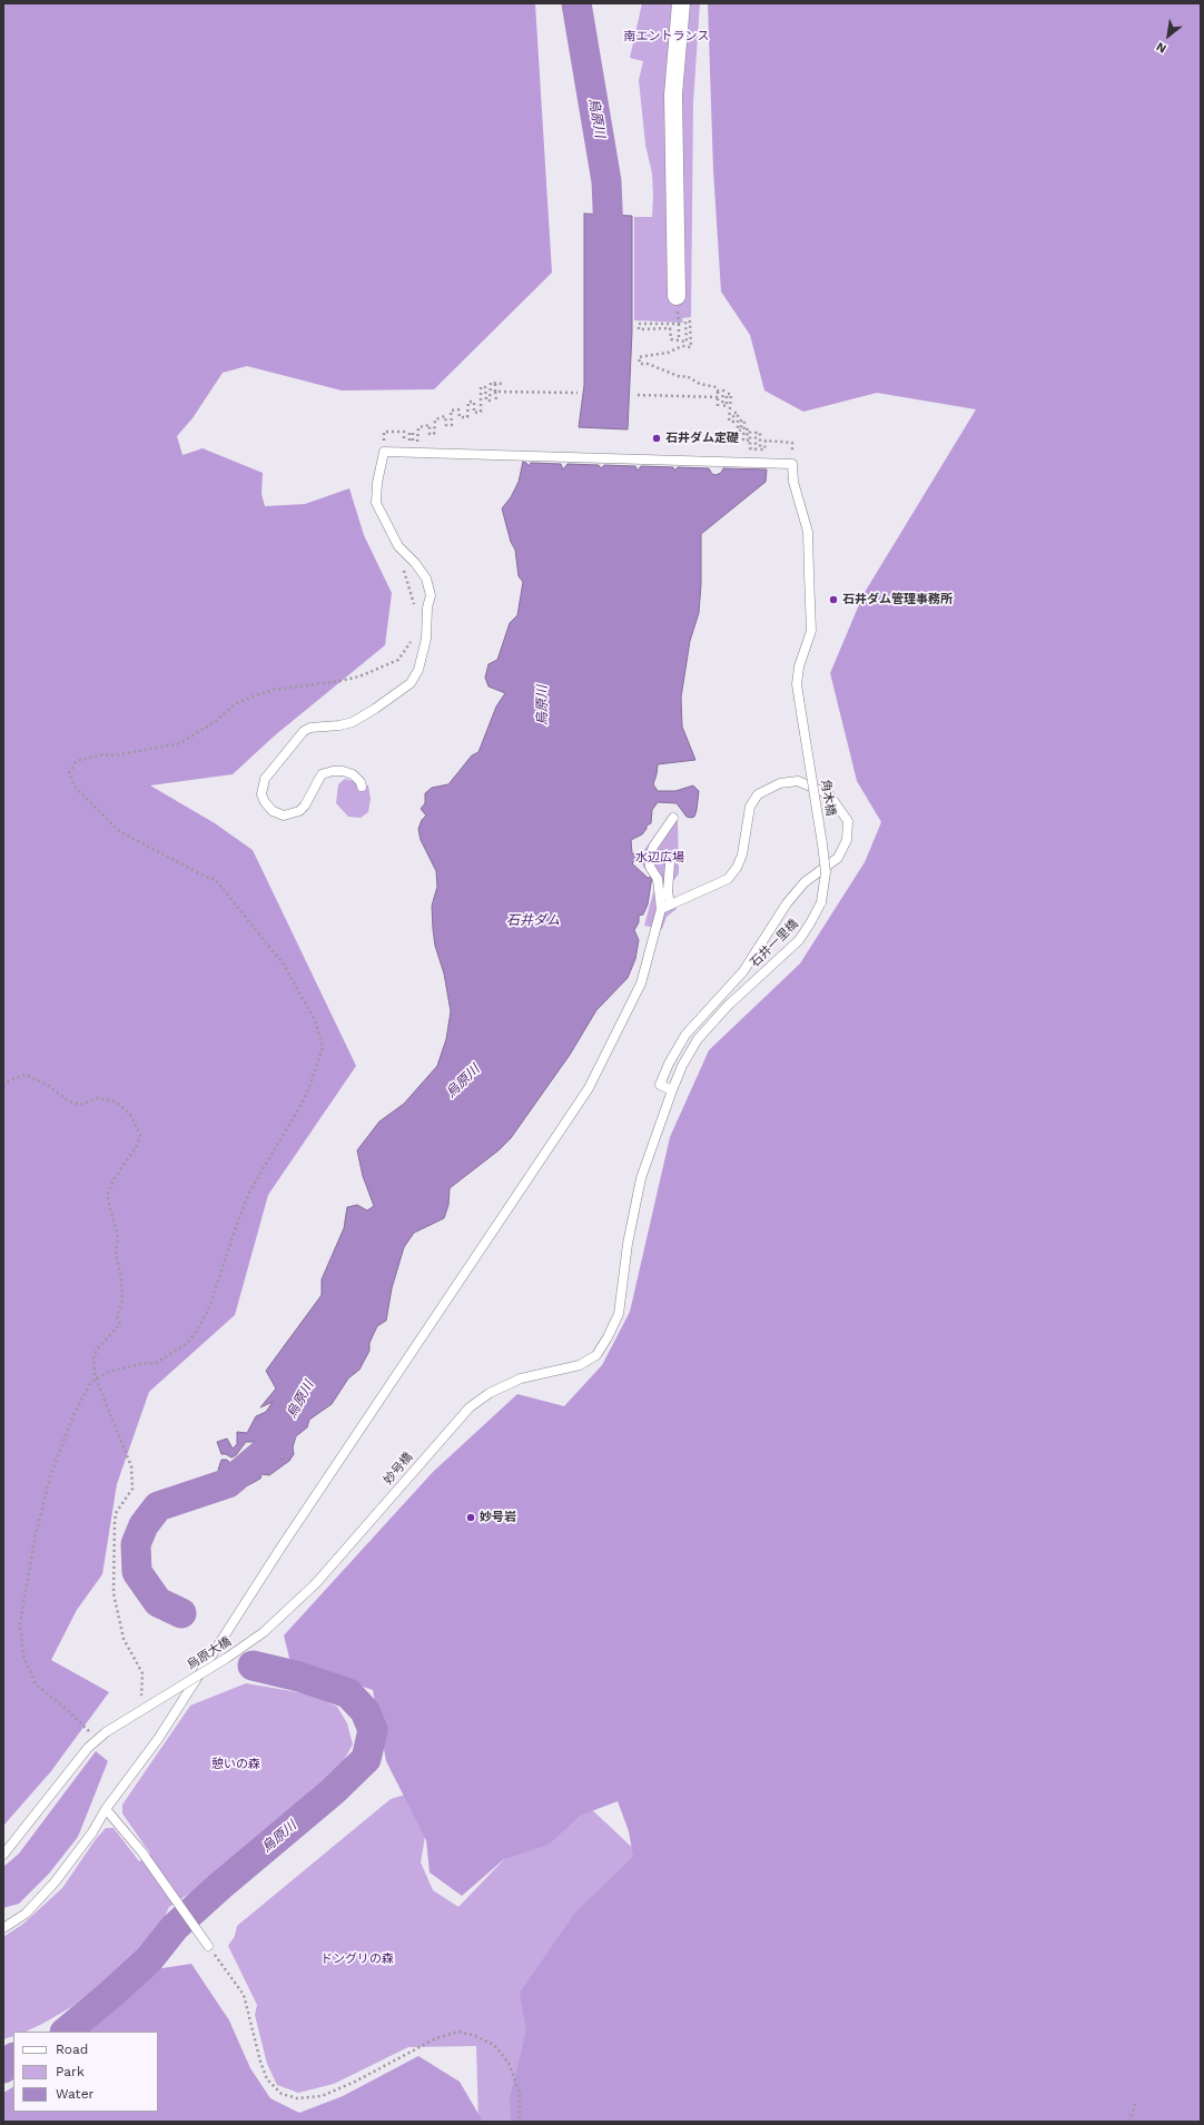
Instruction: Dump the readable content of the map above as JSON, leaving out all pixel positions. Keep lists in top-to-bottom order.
{
  "streets": {
    "lane": [
      "角木橋",
      "石井一里橋",
      "妙号橋",
      "烏原大橋"
    ]
  },
  "crossings": [
    ["角木橋", "石井一里橋"],
    ["石井一里橋", "妙号橋"],
    ["妙号橋", "烏原大橋"]
  ],
  "water": ["烏原川", "石井ダム"],
  "parks": [
    "南エントランス",
    "水辺広場",
    "憩いの森",
    "ドングリの森"
  ],
  "places": ["石井ダム定礎", "石井ダム管理事務所", "妙号岩"],
  "legend": ["Road", "Park", "Water"],
  "north": "bottom left"
}
